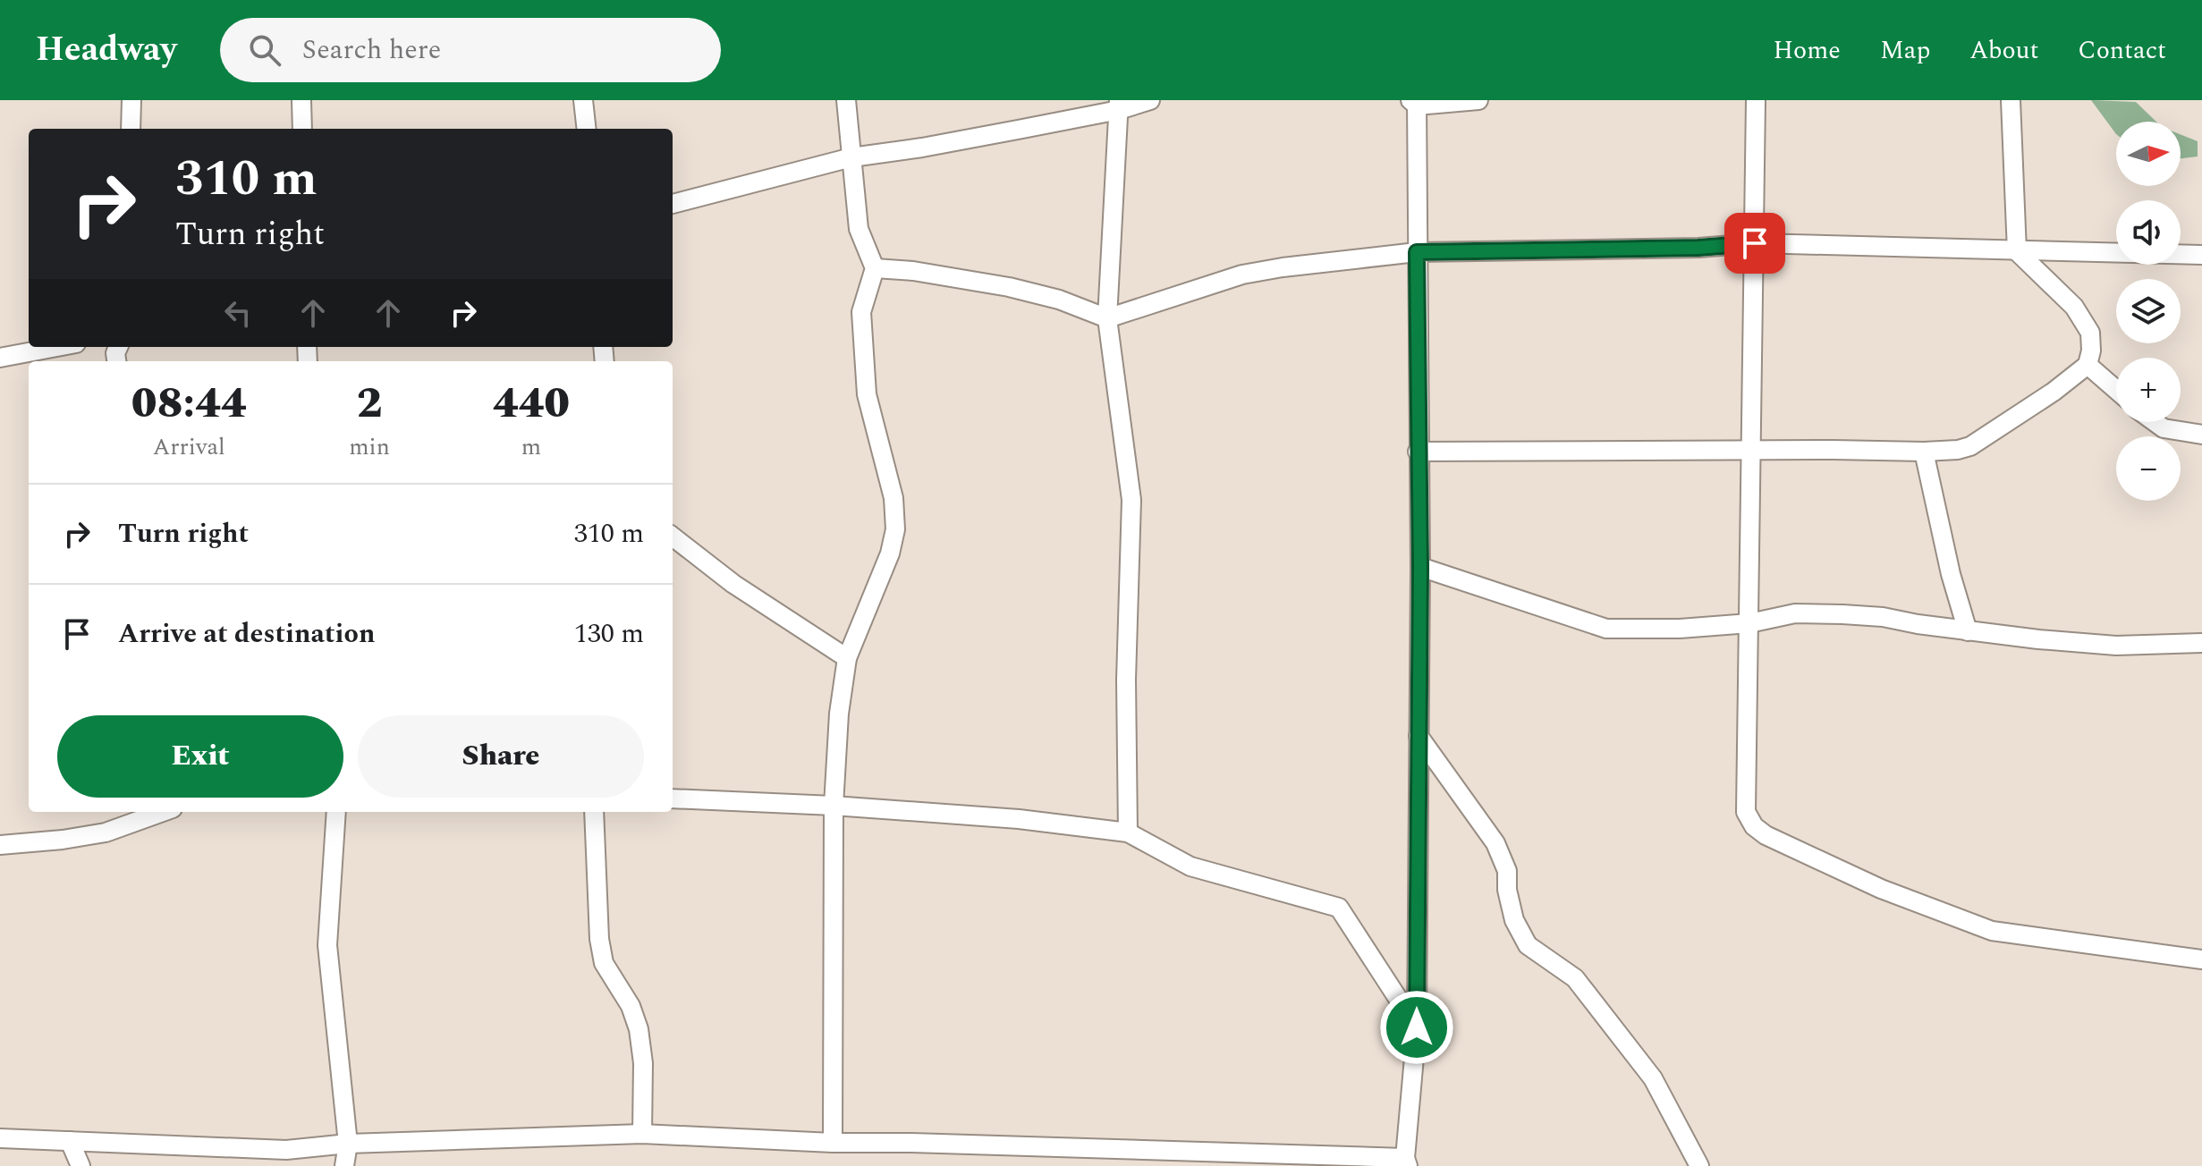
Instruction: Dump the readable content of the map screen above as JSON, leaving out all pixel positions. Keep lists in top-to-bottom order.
{
  "north": "right",
  "page": {
    "header": "Headway",
    "search": "Search here",
    "nav": [
      "Home",
      "Map",
      "About",
      "Contact"
    ],
    "map_buttons": ["+", "−"],
    "turn": ["310 m", "Turn right"],
    "eta": [
      "08:44",
      "Arrival",
      "2",
      "min",
      "440",
      "m"
    ],
    "list": [
      {
        "name": "Turn right",
        "value": "310 m"
      },
      {
        "name": "Arrive at destination",
        "value": "130 m"
      }
    ],
    "buttons": ["Exit", "Share"]
  }
}
